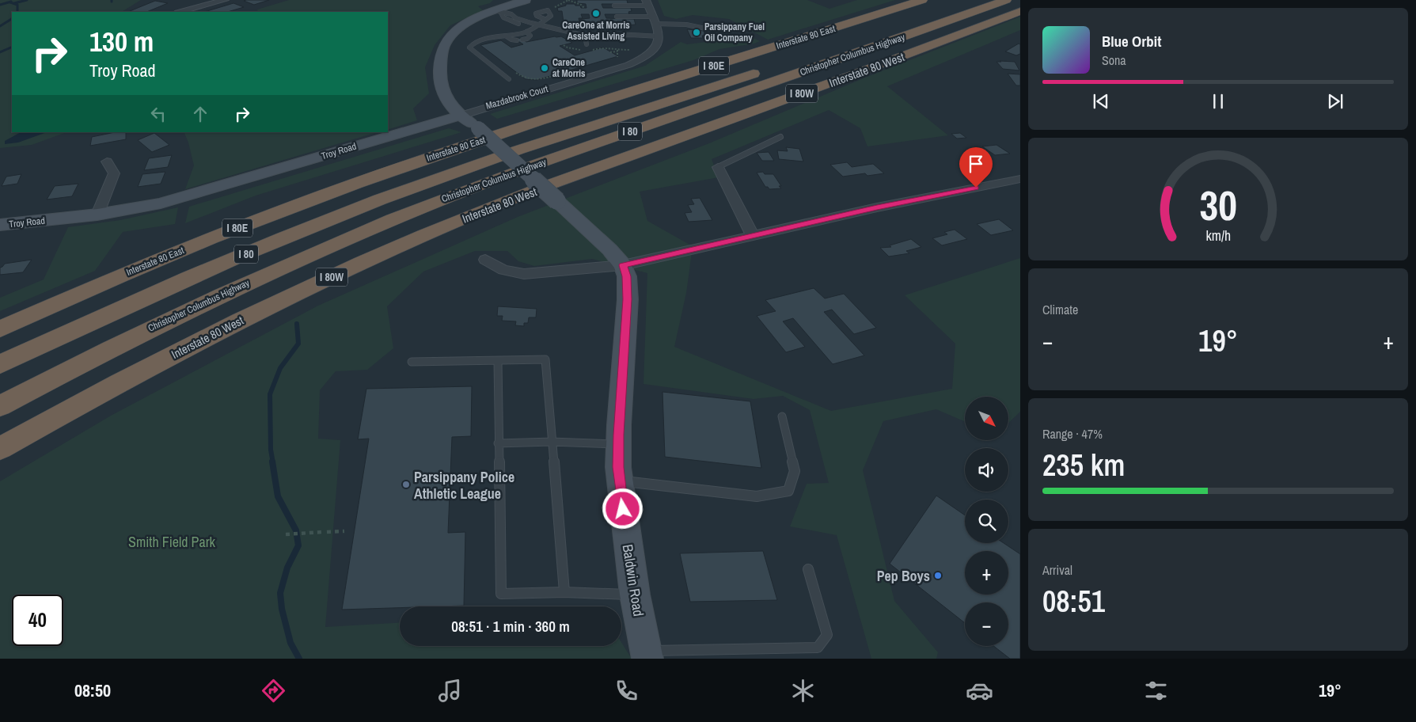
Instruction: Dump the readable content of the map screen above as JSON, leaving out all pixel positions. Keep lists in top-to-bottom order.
{
  "streets": {
    "highway": [
      "Interstate 80 East",
      "Christopher Columbus Highway",
      "I 80E",
      "Interstate 80 West",
      "I 80W",
      "I 80"
    ],
    "street": ["Mazdabrook Court", "Troy Road", "Baldwin Road"]
  },
  "crossings": [
    ["Interstate 80 East", "Christopher Columbus Highway"],
    ["Mazdabrook Court", "Troy Road"]
  ],
  "parks": ["Smith Field Park"],
  "places": [
    "CareOne at Morris Assisted Living",
    "Parsippany Fuel Oil Company",
    "CareOne at Morris",
    "Parsippany Police Athletic League",
    "Pep Boys"
  ],
  "north": "bottom right",
  "page": {
    "turn": ["130 m", "Troy Road"],
    "song": ["Blue Orbit", "Sona"],
    "tile": [
      "Climate",
      ["Range · 47%", "235 km"],
      ["Arrival", "08:51"]
    ],
    "heat": ["−", "19°", "+"],
    "map_buttons": ["+", "−"],
    "limit": "40",
    "trip": "08:51 · 1 min · 360 m",
    "tabs": ["08:50", "19°"],
    "gauge": ["30", "km/h"]
  }
}
